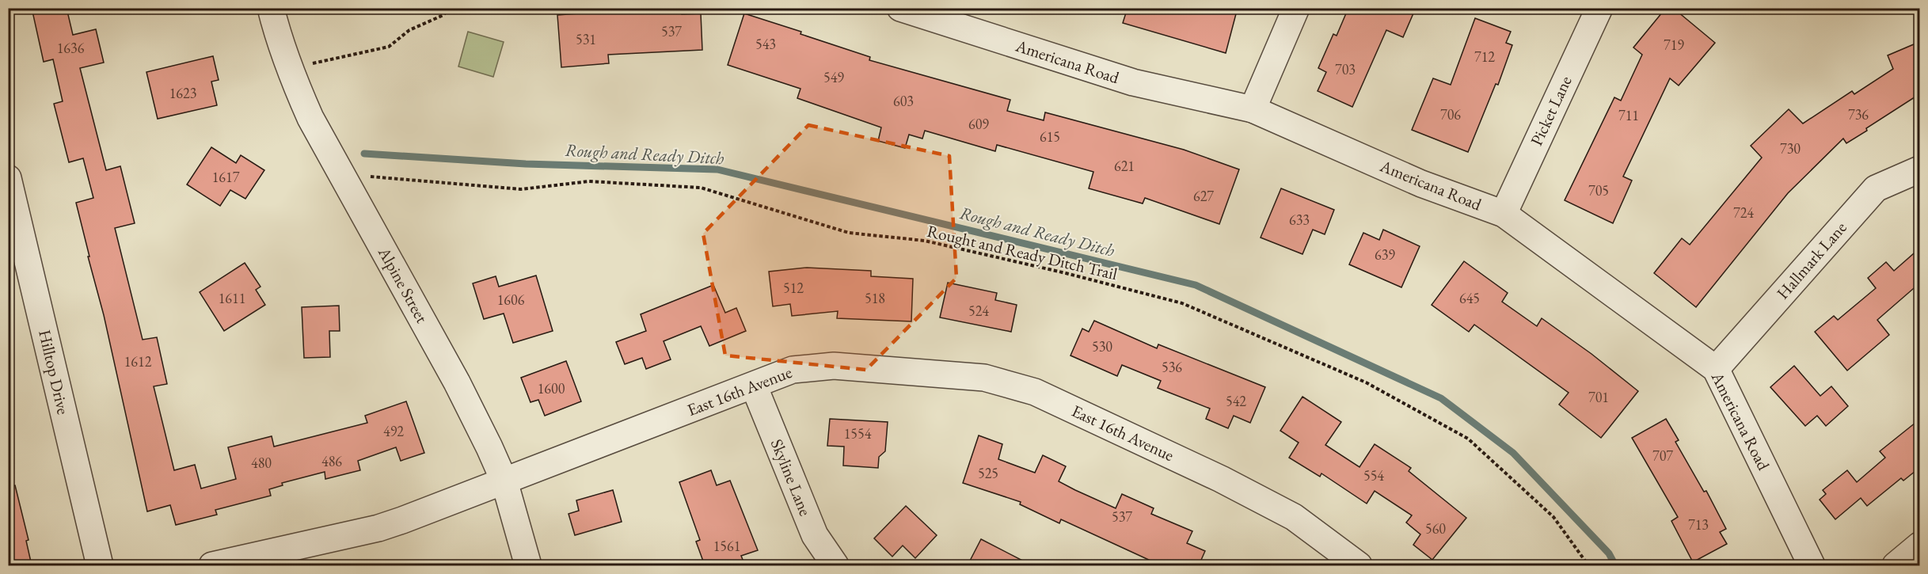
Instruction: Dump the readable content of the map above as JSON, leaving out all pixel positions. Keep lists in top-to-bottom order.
{
  "streets": {
    "street": [
      "Americana Road",
      "Picket Lane",
      "Hallmark Lane",
      "Alpine Street",
      "Hilltop Drive",
      "East 16th Avenue",
      "Skyline Lane"
    ],
    "path": ["Rought and Ready Ditch Trail"]
  },
  "crossings": [
    ["Americana Road", "Picket Lane"],
    ["Americana Road", "Hallmark Lane"],
    ["Alpine Street", "East 16th Avenue"],
    ["East 16th Avenue", "Skyline Lane"]
  ],
  "water": ["Rough and Ready Ditch"],
  "house_numbers": [
    "537",
    "531",
    "543",
    "719",
    "1636",
    "712",
    "703",
    "549",
    "1623",
    "603",
    "706",
    "736",
    "711",
    "609",
    "615",
    "730",
    "621",
    "1617",
    "705",
    "627",
    "724",
    "633",
    "639",
    "512",
    "1611",
    "518",
    "645",
    "1606",
    "524",
    "530",
    "1612",
    "536",
    "1600",
    "701",
    "542",
    "492",
    "1554",
    "707",
    "486",
    "480",
    "525",
    "554",
    "537",
    "713",
    "560",
    "1561"
  ]
}
